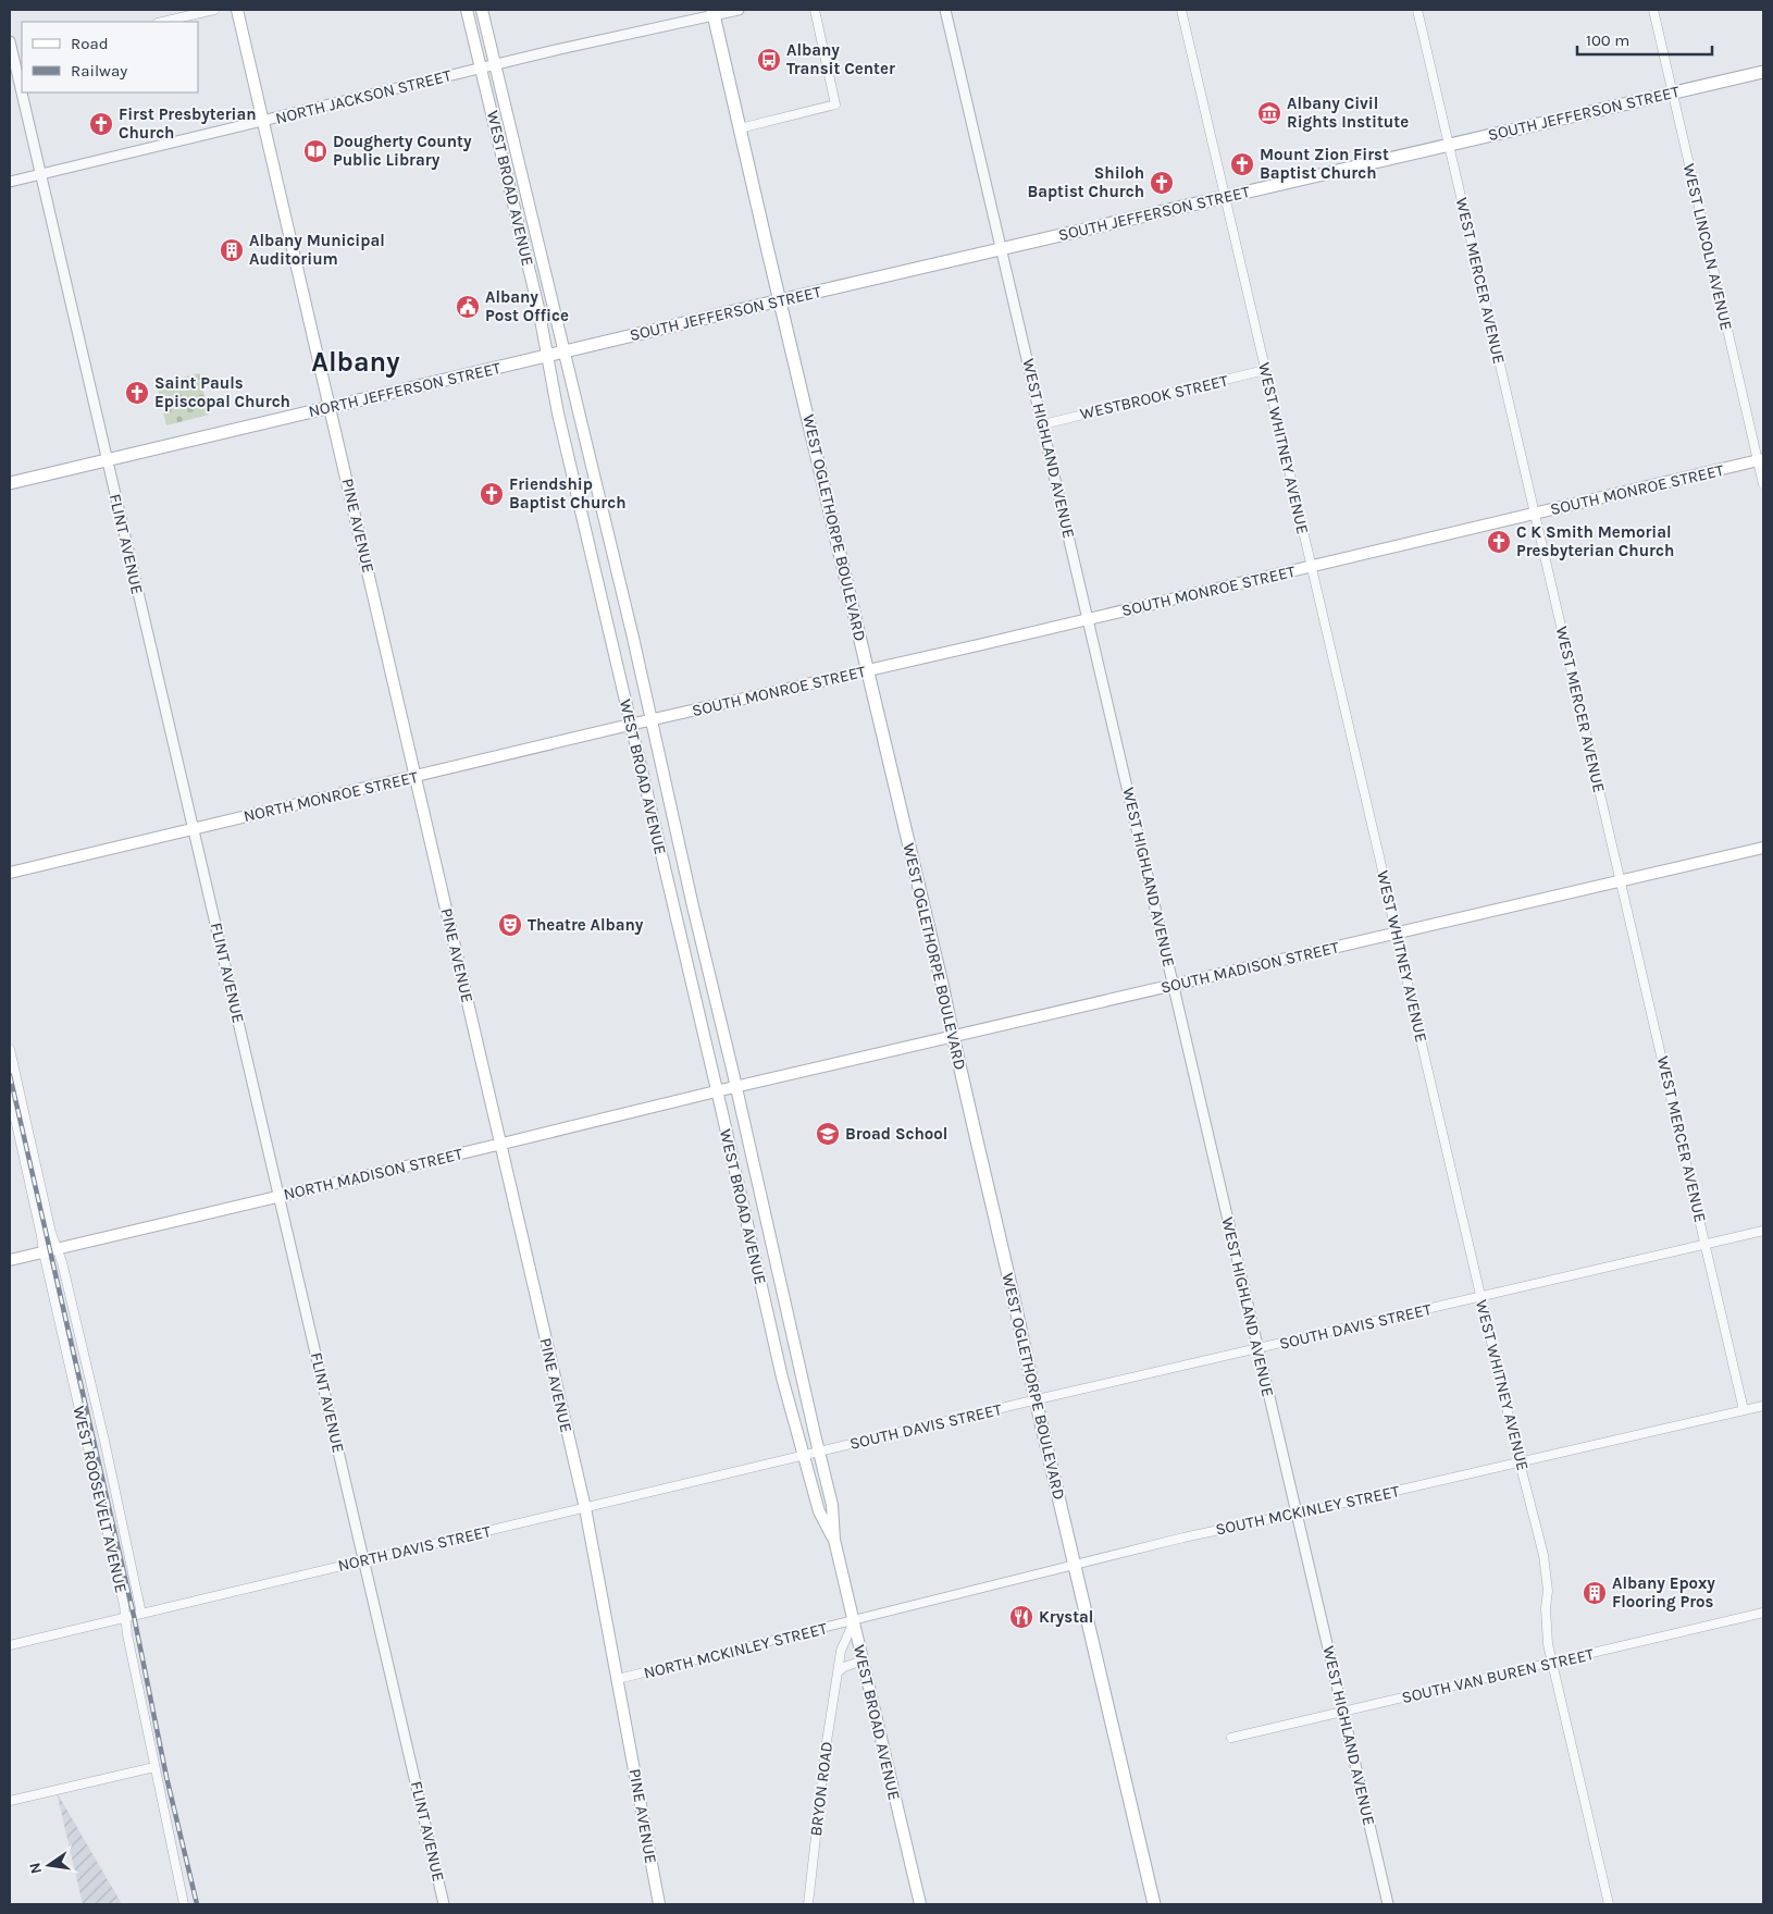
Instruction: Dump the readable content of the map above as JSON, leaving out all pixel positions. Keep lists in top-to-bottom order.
{
  "streets": {
    "main road": [
      "SOUTH JEFFERSON STREET",
      "WEST BROAD AVENUE",
      "NORTH JEFFERSON STREET",
      "SOUTH MONROE STREET",
      "PINE AVENUE",
      "WEST OGLETHORPE BOULEVARD",
      "NORTH MONROE STREET",
      "SOUTH MADISON STREET",
      "NORTH MADISON STREET"
    ],
    "street": [
      "NORTH JACKSON STREET",
      "WEST LINCOLN AVENUE",
      "WEST MERCER AVENUE",
      "WESTBROOK STREET",
      "WEST HIGHLAND AVENUE",
      "WEST WHITNEY AVENUE",
      "FLINT AVENUE",
      "SOUTH DAVIS STREET",
      "WEST ROOSEVELT AVENUE",
      "SOUTH MCKINLEY STREET",
      "NORTH DAVIS STREET",
      "NORTH MCKINLEY STREET",
      "SOUTH VAN BUREN STREET",
      "BRYON ROAD"
    ]
  },
  "crossings": [
    ["NORTH JACKSON STREET", "WEST BROAD AVENUE"],
    ["NORTH JACKSON STREET", "PINE AVENUE"],
    ["NORTH JACKSON STREET", "WEST OGLETHORPE BOULEVARD"],
    ["NORTH JACKSON STREET", "FLINT AVENUE"],
    ["SOUTH JEFFERSON STREET", "WEST BROAD AVENUE"],
    ["SOUTH JEFFERSON STREET", "WEST LINCOLN AVENUE"],
    ["SOUTH JEFFERSON STREET", "WEST MERCER AVENUE"],
    ["SOUTH JEFFERSON STREET", "NORTH JEFFERSON STREET"],
    ["SOUTH JEFFERSON STREET", "WEST HIGHLAND AVENUE"],
    ["SOUTH JEFFERSON STREET", "WEST WHITNEY AVENUE"],
    ["SOUTH JEFFERSON STREET", "WEST OGLETHORPE BOULEVARD"],
    ["WEST BROAD AVENUE", "NORTH JEFFERSON STREET"],
    ["WEST BROAD AVENUE", "SOUTH MONROE STREET"],
    ["WEST BROAD AVENUE", "NORTH MONROE STREET"],
    ["WEST BROAD AVENUE", "SOUTH MADISON STREET"],
    ["WEST BROAD AVENUE", "NORTH MADISON STREET"],
    ["WEST BROAD AVENUE", "SOUTH DAVIS STREET"],
    ["WEST BROAD AVENUE", "SOUTH MCKINLEY STREET"],
    ["WEST BROAD AVENUE", "NORTH DAVIS STREET"],
    ["WEST BROAD AVENUE", "NORTH MCKINLEY STREET"],
    ["WEST BROAD AVENUE", "BRYON ROAD"],
    ["WEST LINCOLN AVENUE", "SOUTH MONROE STREET"],
    ["WEST MERCER AVENUE", "SOUTH MONROE STREET"],
    ["WEST MERCER AVENUE", "SOUTH MADISON STREET"],
    ["WEST MERCER AVENUE", "SOUTH DAVIS STREET"],
    ["WEST MERCER AVENUE", "SOUTH MCKINLEY STREET"],
    ["NORTH JEFFERSON STREET", "PINE AVENUE"],
    ["NORTH JEFFERSON STREET", "FLINT AVENUE"],
    ["WESTBROOK STREET", "WEST HIGHLAND AVENUE"],
    ["WESTBROOK STREET", "WEST WHITNEY AVENUE"],
    ["WEST HIGHLAND AVENUE", "SOUTH MONROE STREET"],
    ["WEST HIGHLAND AVENUE", "SOUTH MADISON STREET"],
    ["WEST HIGHLAND AVENUE", "SOUTH DAVIS STREET"],
    ["WEST HIGHLAND AVENUE", "SOUTH MCKINLEY STREET"],
    ["WEST HIGHLAND AVENUE", "SOUTH VAN BUREN STREET"],
    ["WEST WHITNEY AVENUE", "SOUTH MONROE STREET"],
    ["WEST WHITNEY AVENUE", "SOUTH MADISON STREET"],
    ["WEST WHITNEY AVENUE", "SOUTH DAVIS STREET"],
    ["WEST WHITNEY AVENUE", "SOUTH MCKINLEY STREET"],
    ["WEST WHITNEY AVENUE", "SOUTH VAN BUREN STREET"],
    ["SOUTH MONROE STREET", "WEST OGLETHORPE BOULEVARD"],
    ["SOUTH MONROE STREET", "NORTH MONROE STREET"],
    ["PINE AVENUE", "NORTH MONROE STREET"],
    ["PINE AVENUE", "NORTH MADISON STREET"],
    ["PINE AVENUE", "NORTH DAVIS STREET"],
    ["PINE AVENUE", "NORTH MCKINLEY STREET"],
    ["WEST OGLETHORPE BOULEVARD", "SOUTH MADISON STREET"],
    ["WEST OGLETHORPE BOULEVARD", "SOUTH DAVIS STREET"],
    ["WEST OGLETHORPE BOULEVARD", "SOUTH MCKINLEY STREET"],
    ["FLINT AVENUE", "NORTH MONROE STREET"],
    ["FLINT AVENUE", "NORTH MADISON STREET"],
    ["FLINT AVENUE", "NORTH DAVIS STREET"],
    ["SOUTH MADISON STREET", "NORTH MADISON STREET"],
    ["NORTH MADISON STREET", "WEST ROOSEVELT AVENUE"],
    ["SOUTH DAVIS STREET", "NORTH DAVIS STREET"],
    ["WEST ROOSEVELT AVENUE", "NORTH DAVIS STREET"],
    ["SOUTH MCKINLEY STREET", "NORTH MCKINLEY STREET"],
    ["SOUTH MCKINLEY STREET", "BRYON ROAD"],
    ["NORTH MCKINLEY STREET", "BRYON ROAD"]
  ],
  "districts": ["Albany"],
  "places": {
    "bus stop": ["Albany Transit Center"],
    "museum": ["Albany Civil Rights Institute"],
    "church": [
      "First Presbyterian Church",
      "Mount Zion First Baptist Church",
      "Shiloh Baptist Church",
      "Saint Pauls Episcopal Church",
      "Friendship Baptist Church",
      "C K Smith Memorial Presbyterian Church"
    ],
    "library": ["Dougherty County Public Library"],
    "building": ["Albany Municipal Auditorium", "Albany Epoxy Flooring Pros"],
    "public building": ["Albany Post Office"],
    "theatre": ["Theatre Albany"],
    "school or university": ["Broad School"],
    "restaurant": ["Krystal"]
  },
  "legend": ["Road", "Railway"],
  "scale_bar": "100 m",
  "north": "left"
}
